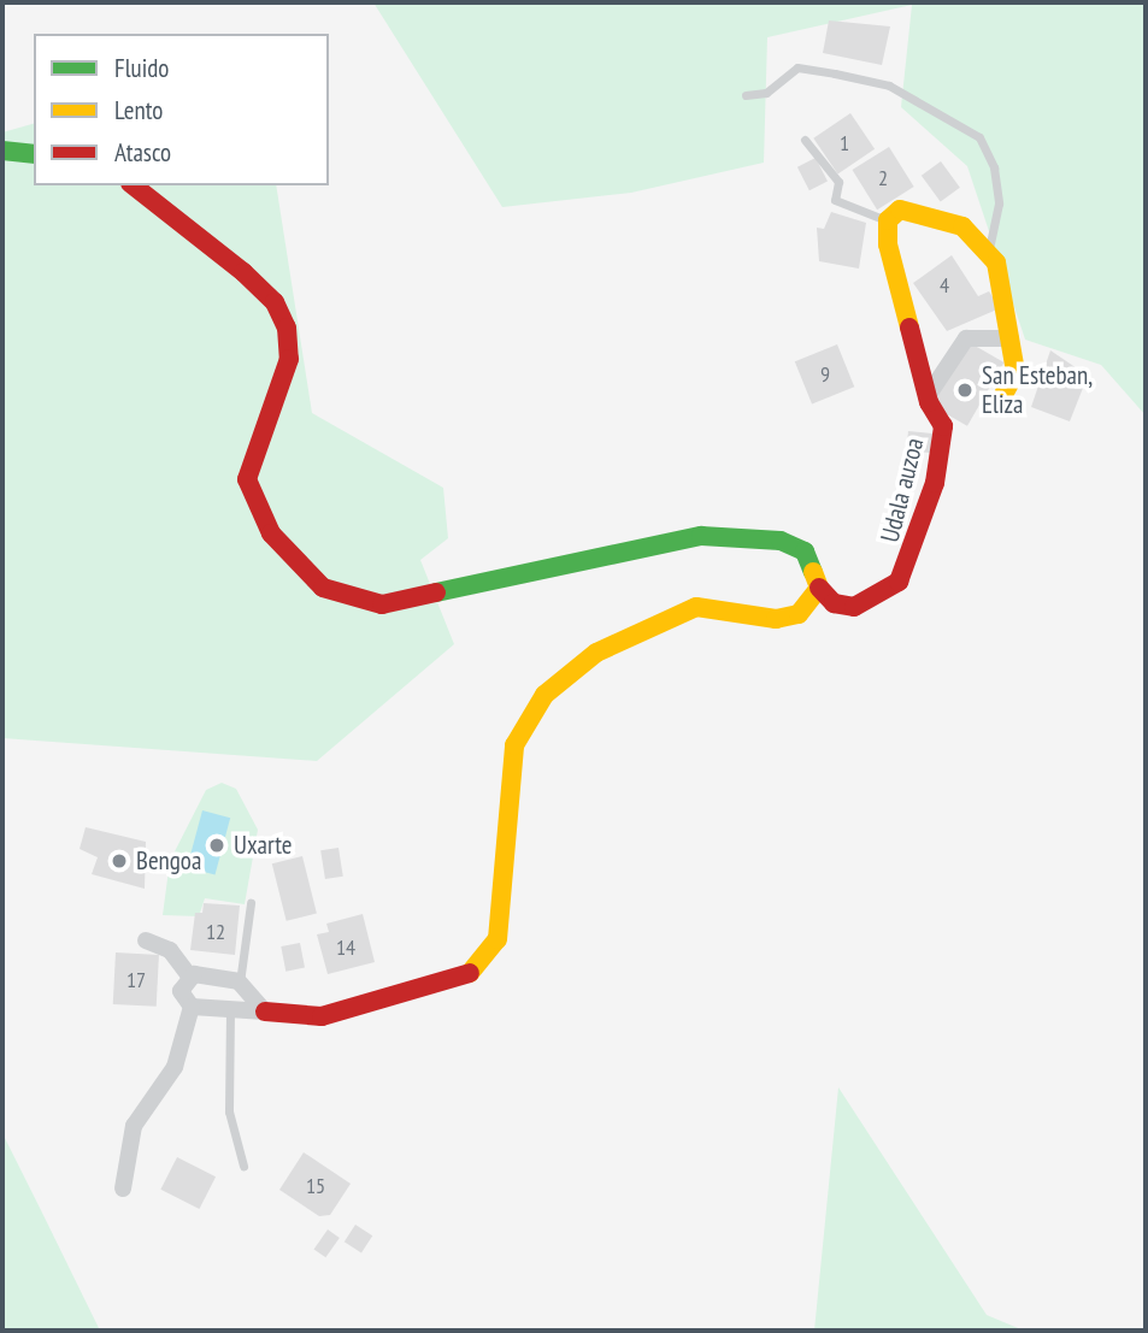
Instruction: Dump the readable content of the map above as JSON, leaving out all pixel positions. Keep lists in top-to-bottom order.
{
  "streets": {
    "street": ["Udala auzoa"]
  },
  "places": ["San Esteban, Eliza", "Uxarte", "Bengoa"],
  "house_numbers": [
    "1",
    "2",
    "4",
    "9",
    "12",
    "14",
    "17",
    "15"
  ],
  "legend": ["Fluido", "Lento", "Atasco"]
}
